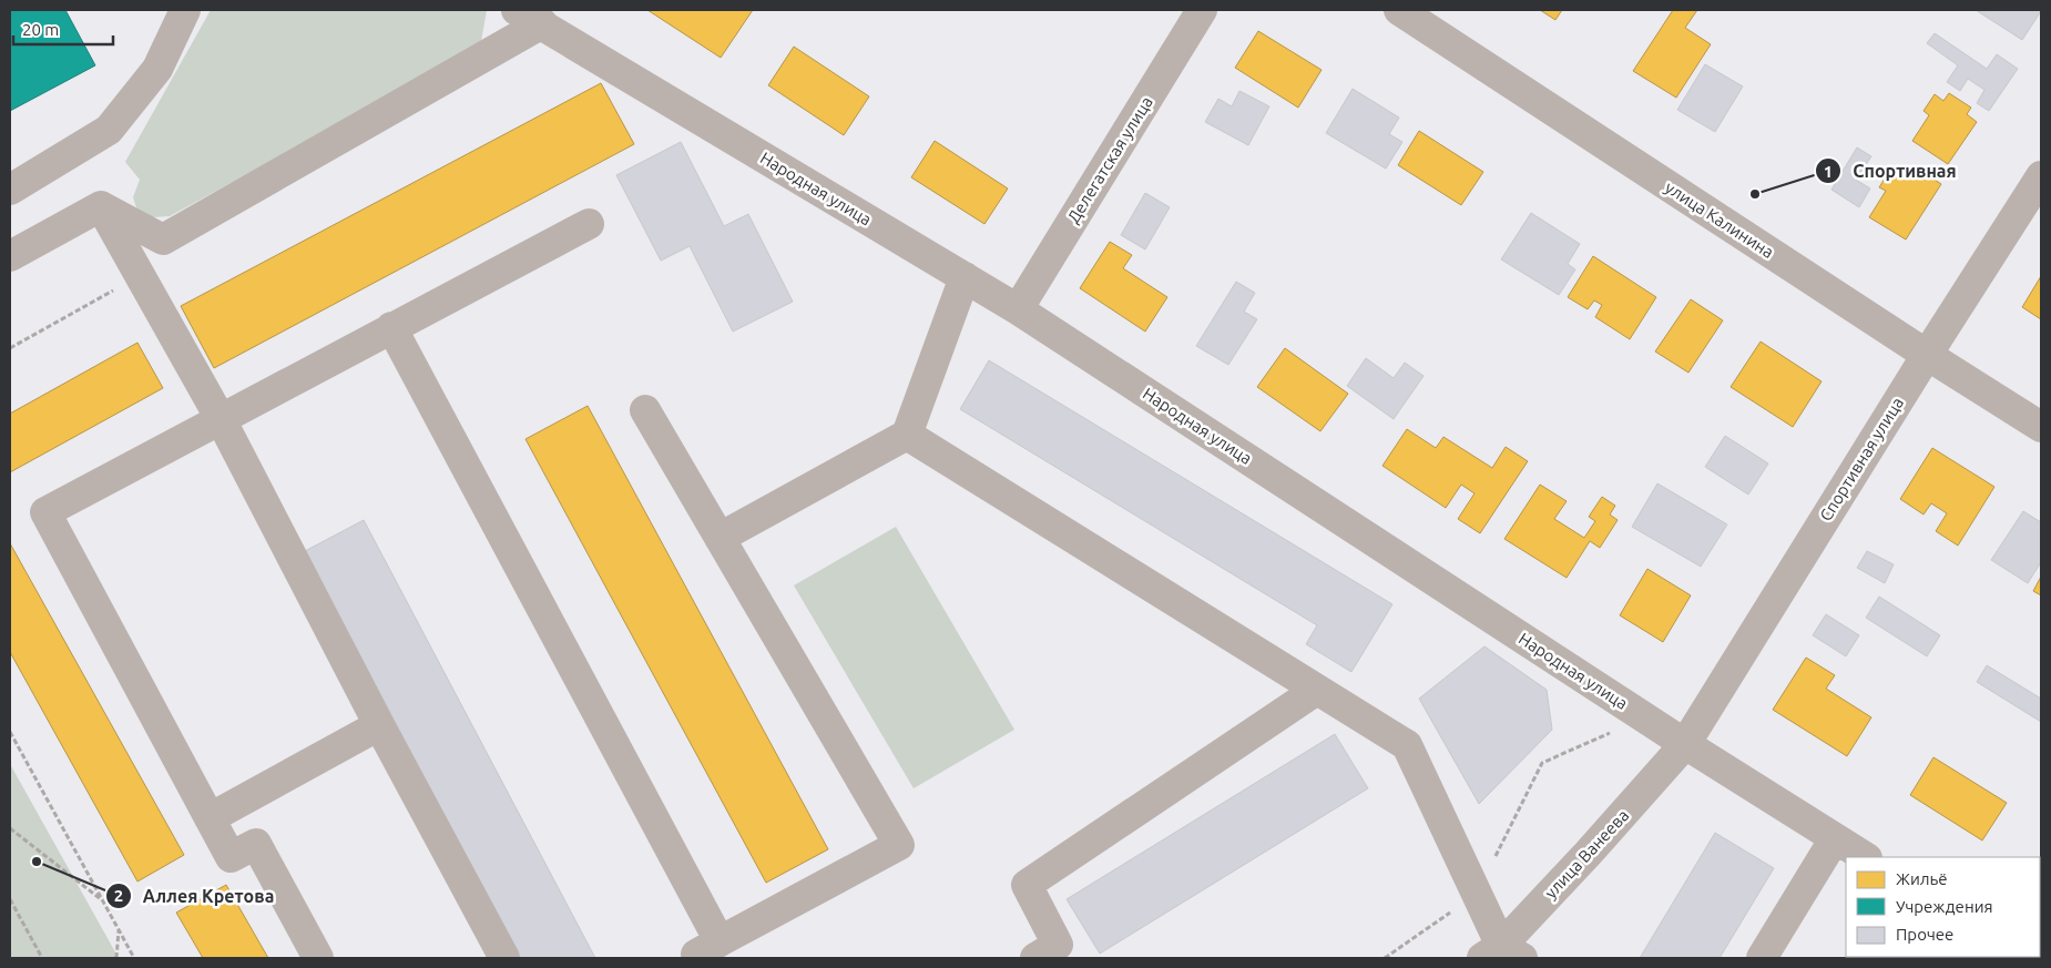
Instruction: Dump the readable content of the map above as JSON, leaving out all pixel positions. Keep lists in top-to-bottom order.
{
  "streets": {
    "street": [
      "Делегатская улица",
      "Народная улица",
      "улица Калинина",
      "Спортивная улица",
      "улица Ванеева"
    ]
  },
  "crossings": [
    ["Делегатская улица", "Народная улица"],
    ["Народная улица", "Спортивная улица"],
    ["Народная улица", "улица Ванеева"],
    ["улица Калинина", "Спортивная улица"],
    ["Спортивная улица", "улица Ванеева"]
  ],
  "places": ["Спортивная", "Аллея Кретова"],
  "legend": ["Жильё", "Учреждения", "Прочее"],
  "scale_bar": "20 m"
}
